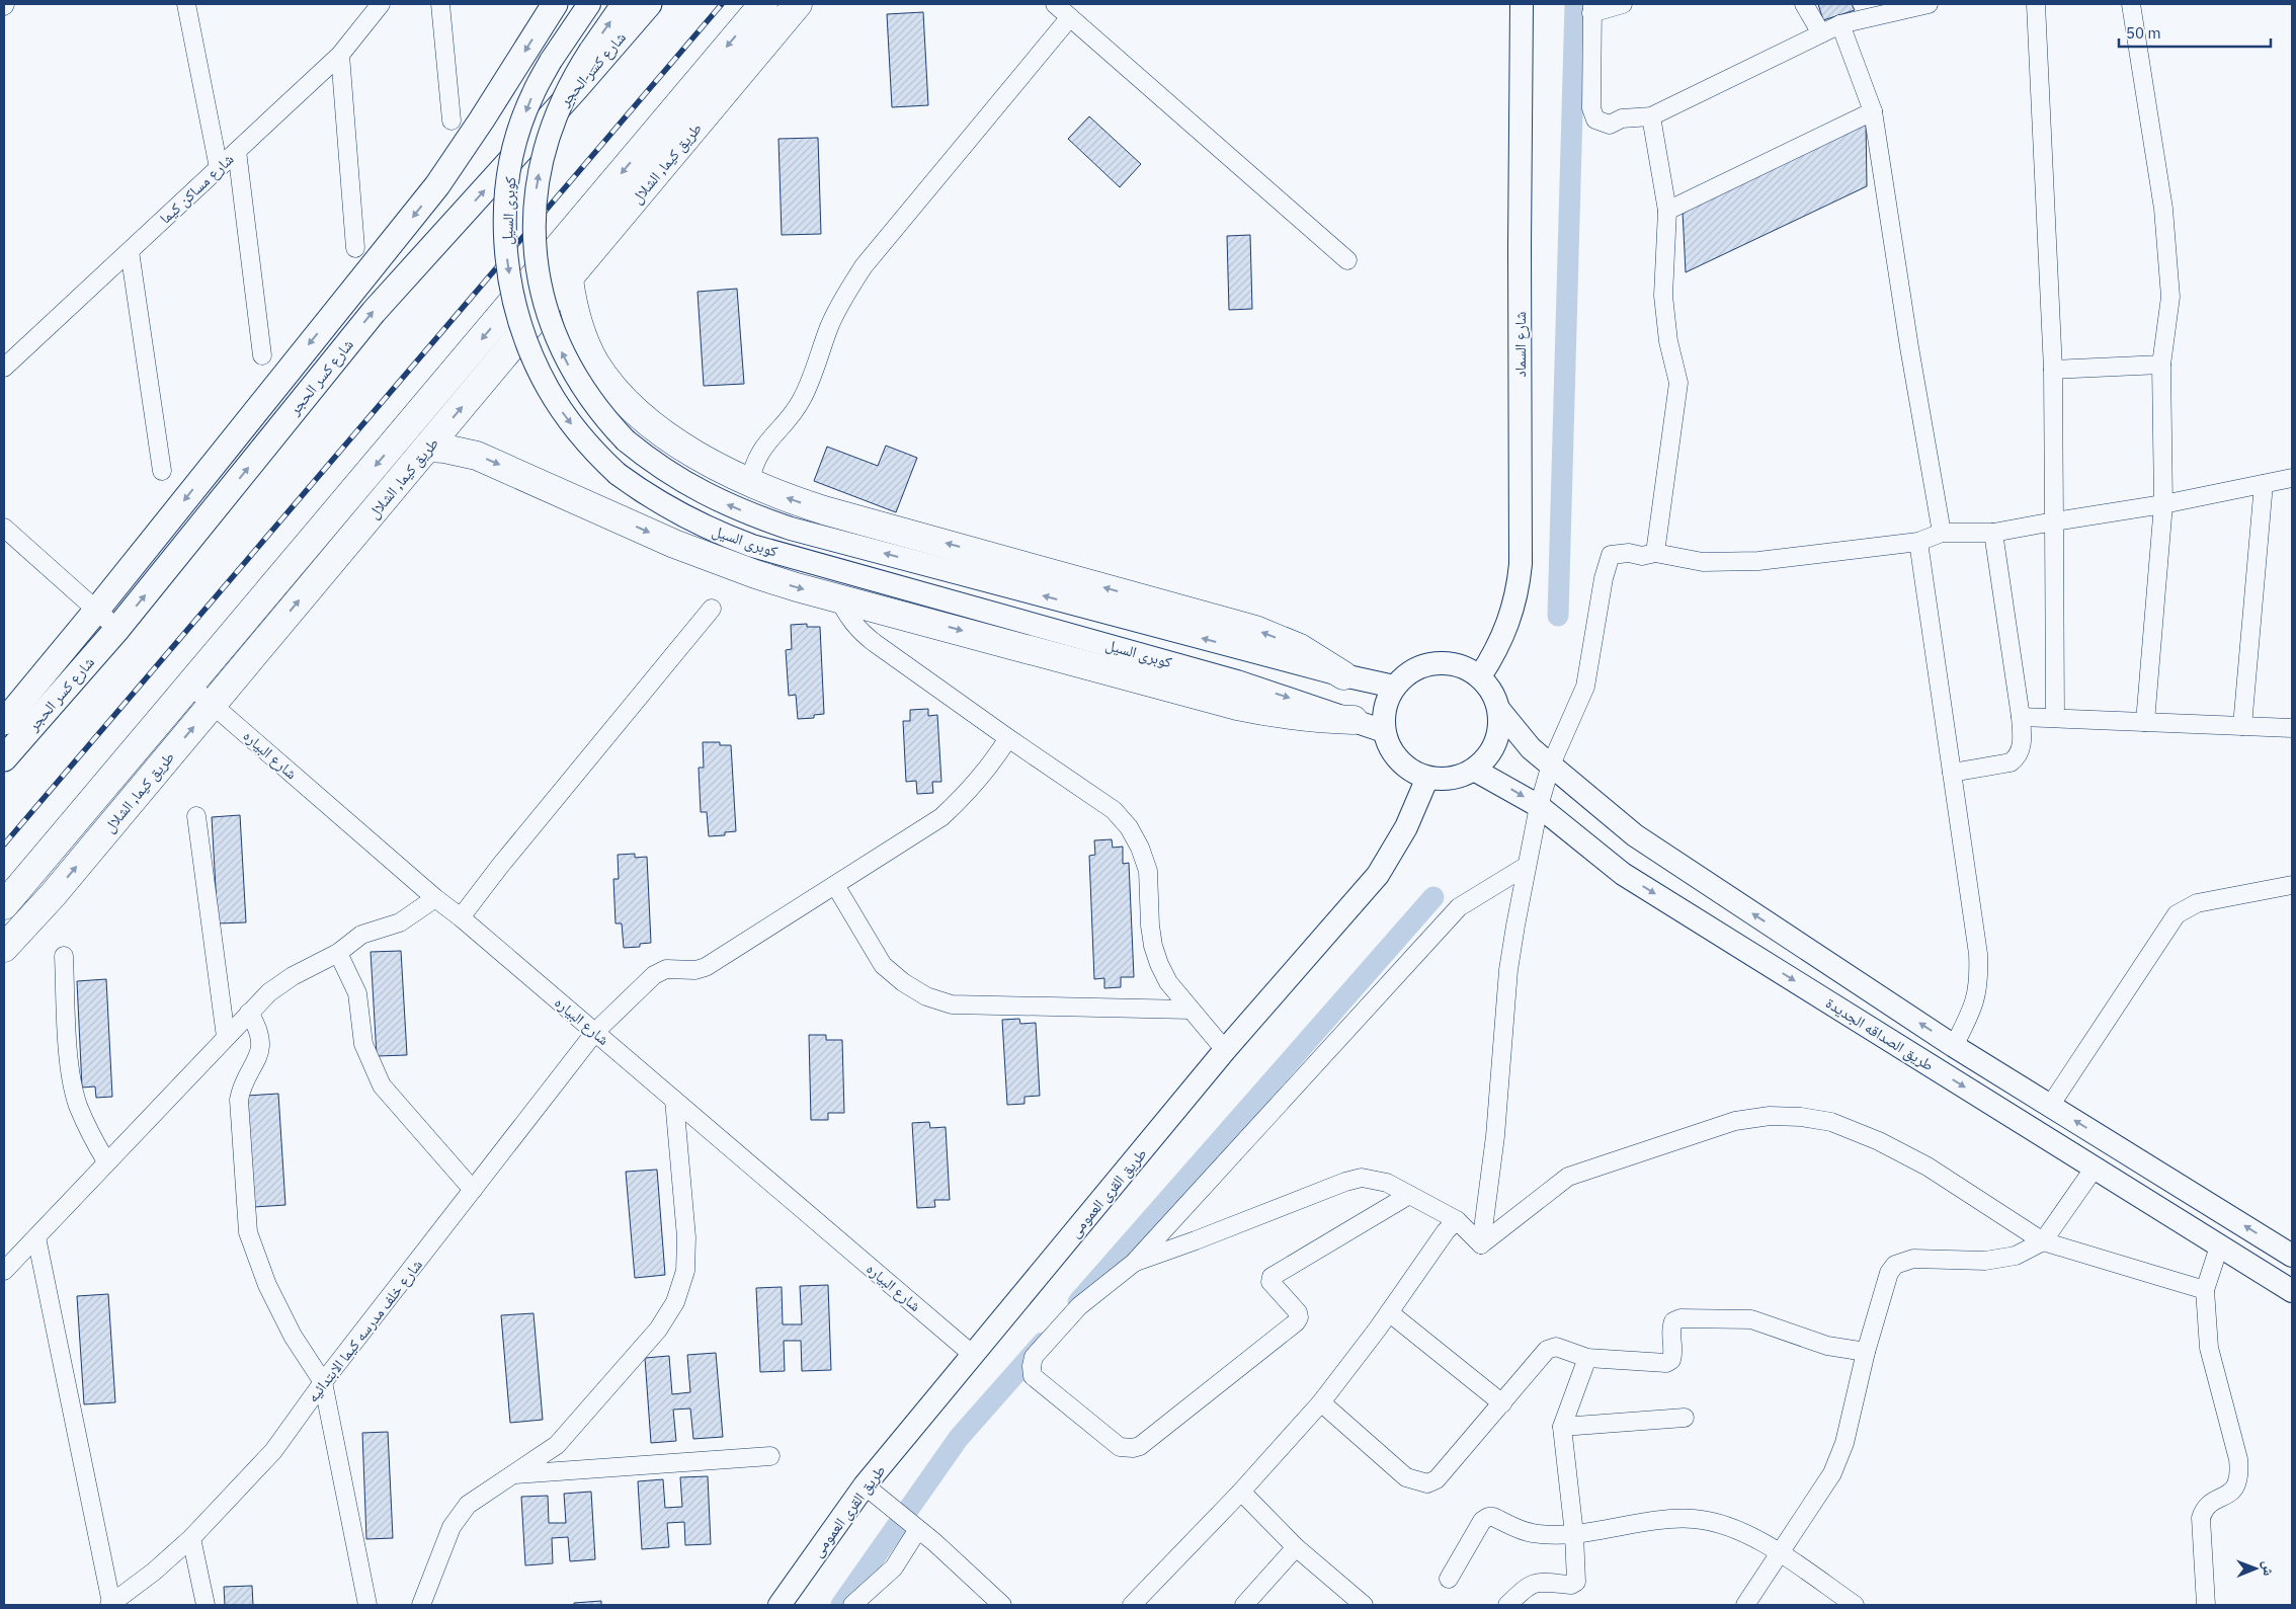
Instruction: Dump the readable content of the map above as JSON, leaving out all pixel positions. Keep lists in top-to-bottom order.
{
  "streets": {
    "highway": ["طريق كيما, الشلال"],
    "main road": ["شارع كسر الحجر"],
    "street": [
      "شارع مساكن كيما",
      "كوبرى السيل",
      "شارع السماد",
      "شارع البياره",
      "طريق الصداقه الجديدة",
      "طريق القرى العمومى",
      "شارع خلف مدرسه كيما الابتدائيه"
    ]
  },
  "crossings": [
    ["طريق كيما, الشلال", "شارع البياره"],
    ["كوبرى السيل", "شارع السماد"],
    ["كوبرى السيل", "طريق الصداقه الجديدة"],
    ["كوبرى السيل", "طريق القرى العمومى"],
    ["شارع السماد", "طريق الصداقه الجديدة"],
    ["شارع السماد", "طريق القرى العمومى"],
    ["شارع البياره", "طريق القرى العمومى"],
    ["شارع البياره", "شارع خلف مدرسه كيما الابتدائيه"],
    ["طريق الصداقه الجديدة", "طريق القرى العمومى"]
  ],
  "scale_bar": "50 m",
  "north": "right"
}
